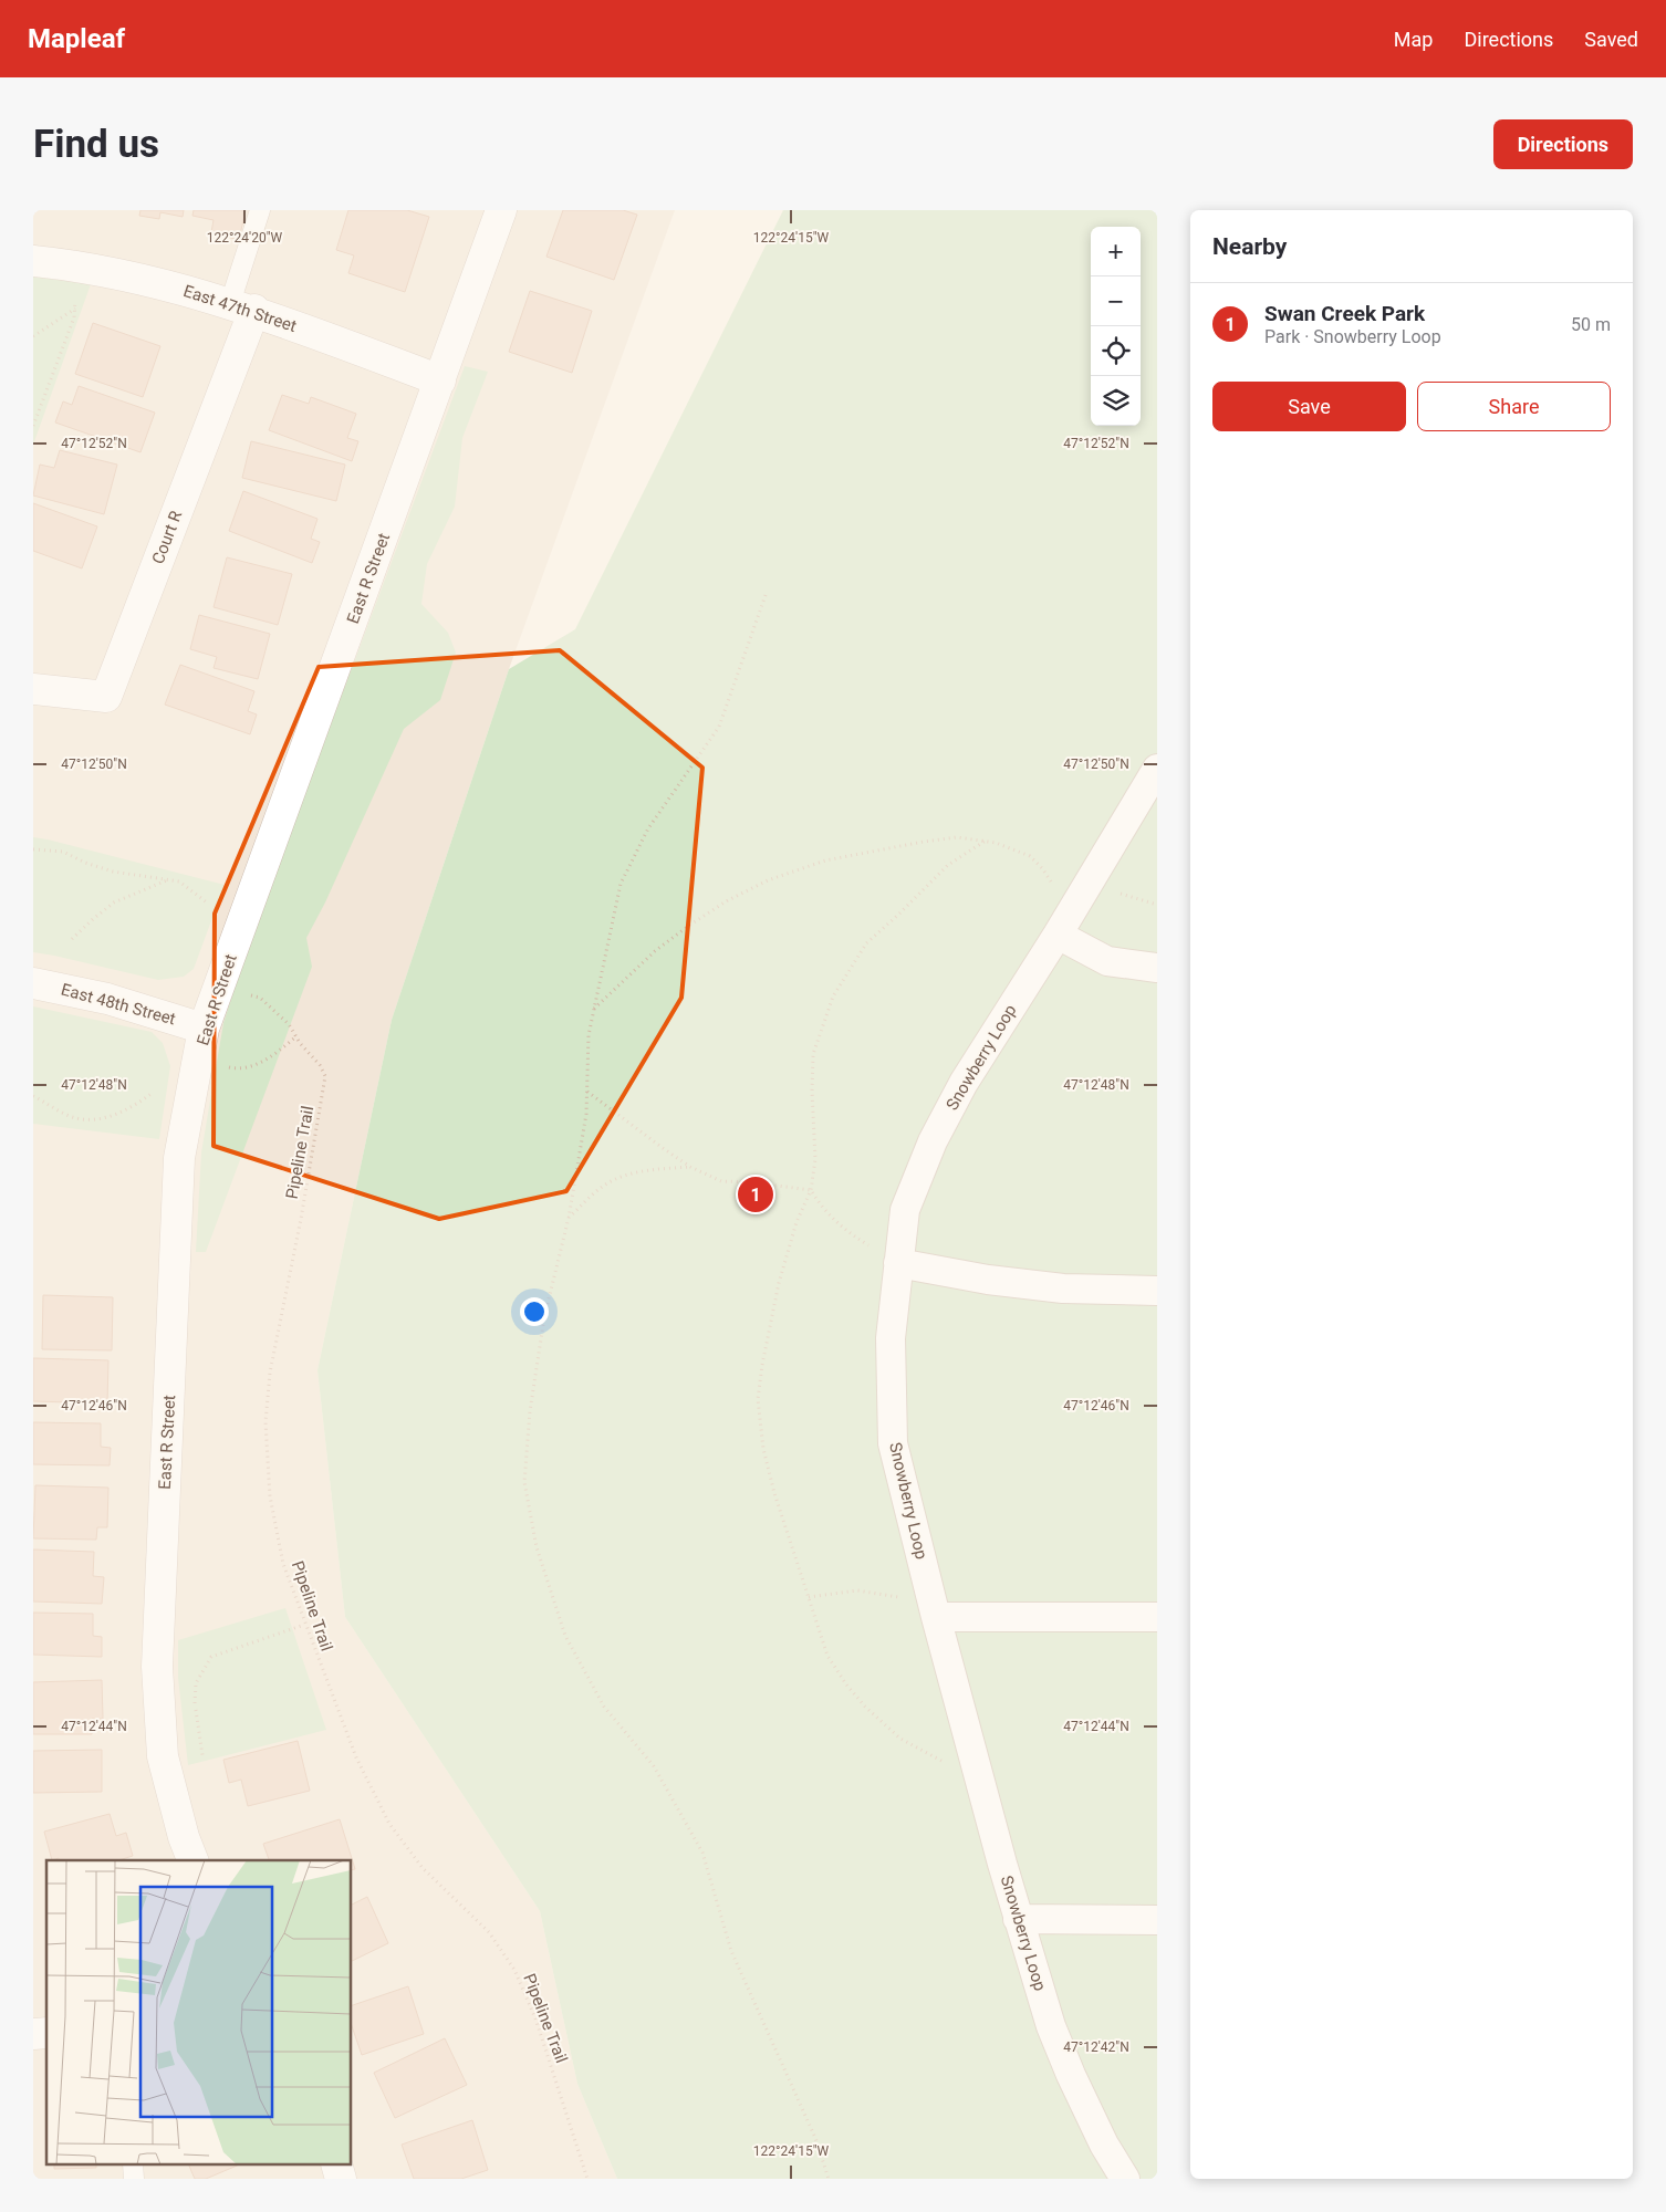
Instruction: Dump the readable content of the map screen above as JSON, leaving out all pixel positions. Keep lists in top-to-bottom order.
{
  "streets": {
    "street": [
      "East 47th Street",
      "Court R",
      "East R Street",
      "East 48th Street",
      "Snowberry Loop"
    ],
    "path": ["Pipeline Trail"]
  },
  "crossings": [
    ["East 47th Street", "Court R"],
    ["East 47th Street", "East R Street"],
    ["East R Street", "East 48th Street"]
  ],
  "page": {
    "header": "Mapleaf",
    "nav": ["Map", "Directions", "Saved"],
    "buttons": [
      "Directions",
      ["Save", "Share"]
    ],
    "title": "Find us",
    "heading": "Nearby",
    "map_buttons": ["+", "−"],
    "list": [
      {
        "mark": "1",
        "name": "Swan Creek Park",
        "note": "Park · Snowberry Loop",
        "value": "50 m"
      }
    ],
    "pins": "1"
  },
  "coordinates": [
    "122°24'20\"W",
    "122°24'15\"W",
    "47°12'52\"N",
    "47°12'50\"N",
    "47°12'48\"N",
    "47°12'46\"N",
    "47°12'44\"N",
    "47°12'42\"N"
  ]
}
